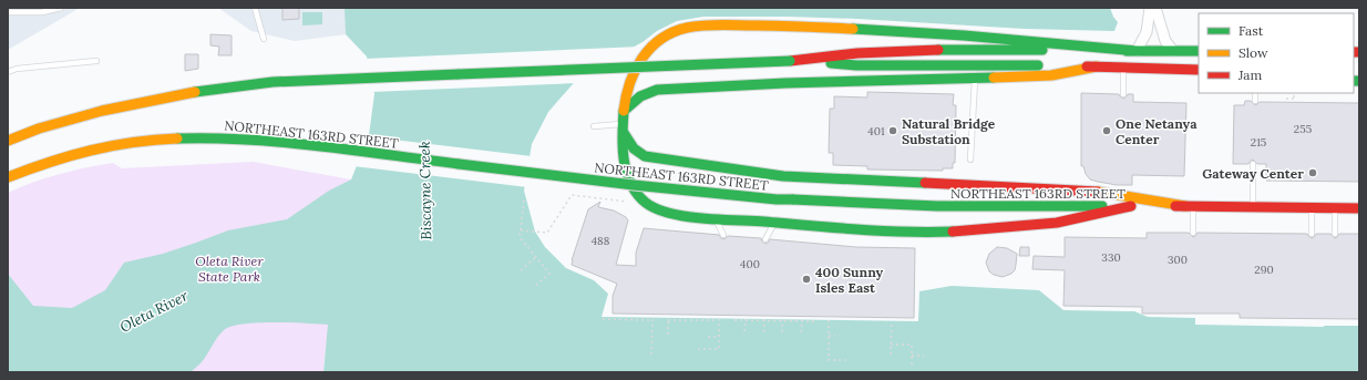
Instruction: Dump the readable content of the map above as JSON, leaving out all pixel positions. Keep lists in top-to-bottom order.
{
  "streets": {
    "main road": ["NORTHEAST 163RD STREET"]
  },
  "water": ["Biscayne Creek", "Oleta River"],
  "parks": ["Oleta River State Park"],
  "places": [
    "Natural Bridge Substation",
    "One Netanya Center",
    "Gateway Center",
    "400 Sunny Isles East"
  ],
  "house_numbers": [
    "255",
    "401",
    "215",
    "488",
    "330",
    "300",
    "400",
    "290"
  ],
  "legend": ["Fast", "Slow", "Jam"]
}
